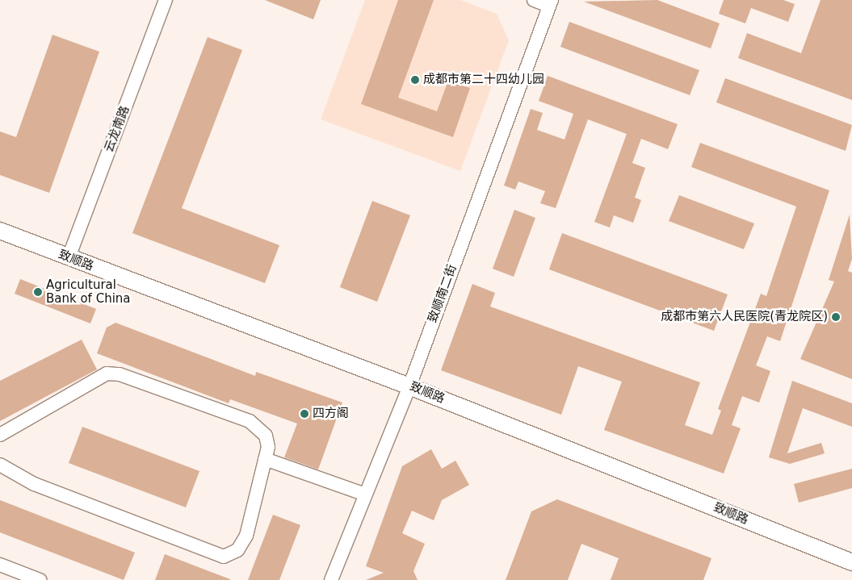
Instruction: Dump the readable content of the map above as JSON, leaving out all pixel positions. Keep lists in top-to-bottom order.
{
  "streets": {
    "street": ["云龙南路", "致顺路", "致顺南二街"]
  },
  "crossings": [
    ["云龙南路", "致顺路"],
    ["致顺路", "致顺南二街"]
  ],
  "places": [
    "成都市第二十四幼儿园",
    "Agricultural Bank of China",
    "成都市第六人民医院(青龙院区)",
    "四方阁"
  ]
}
